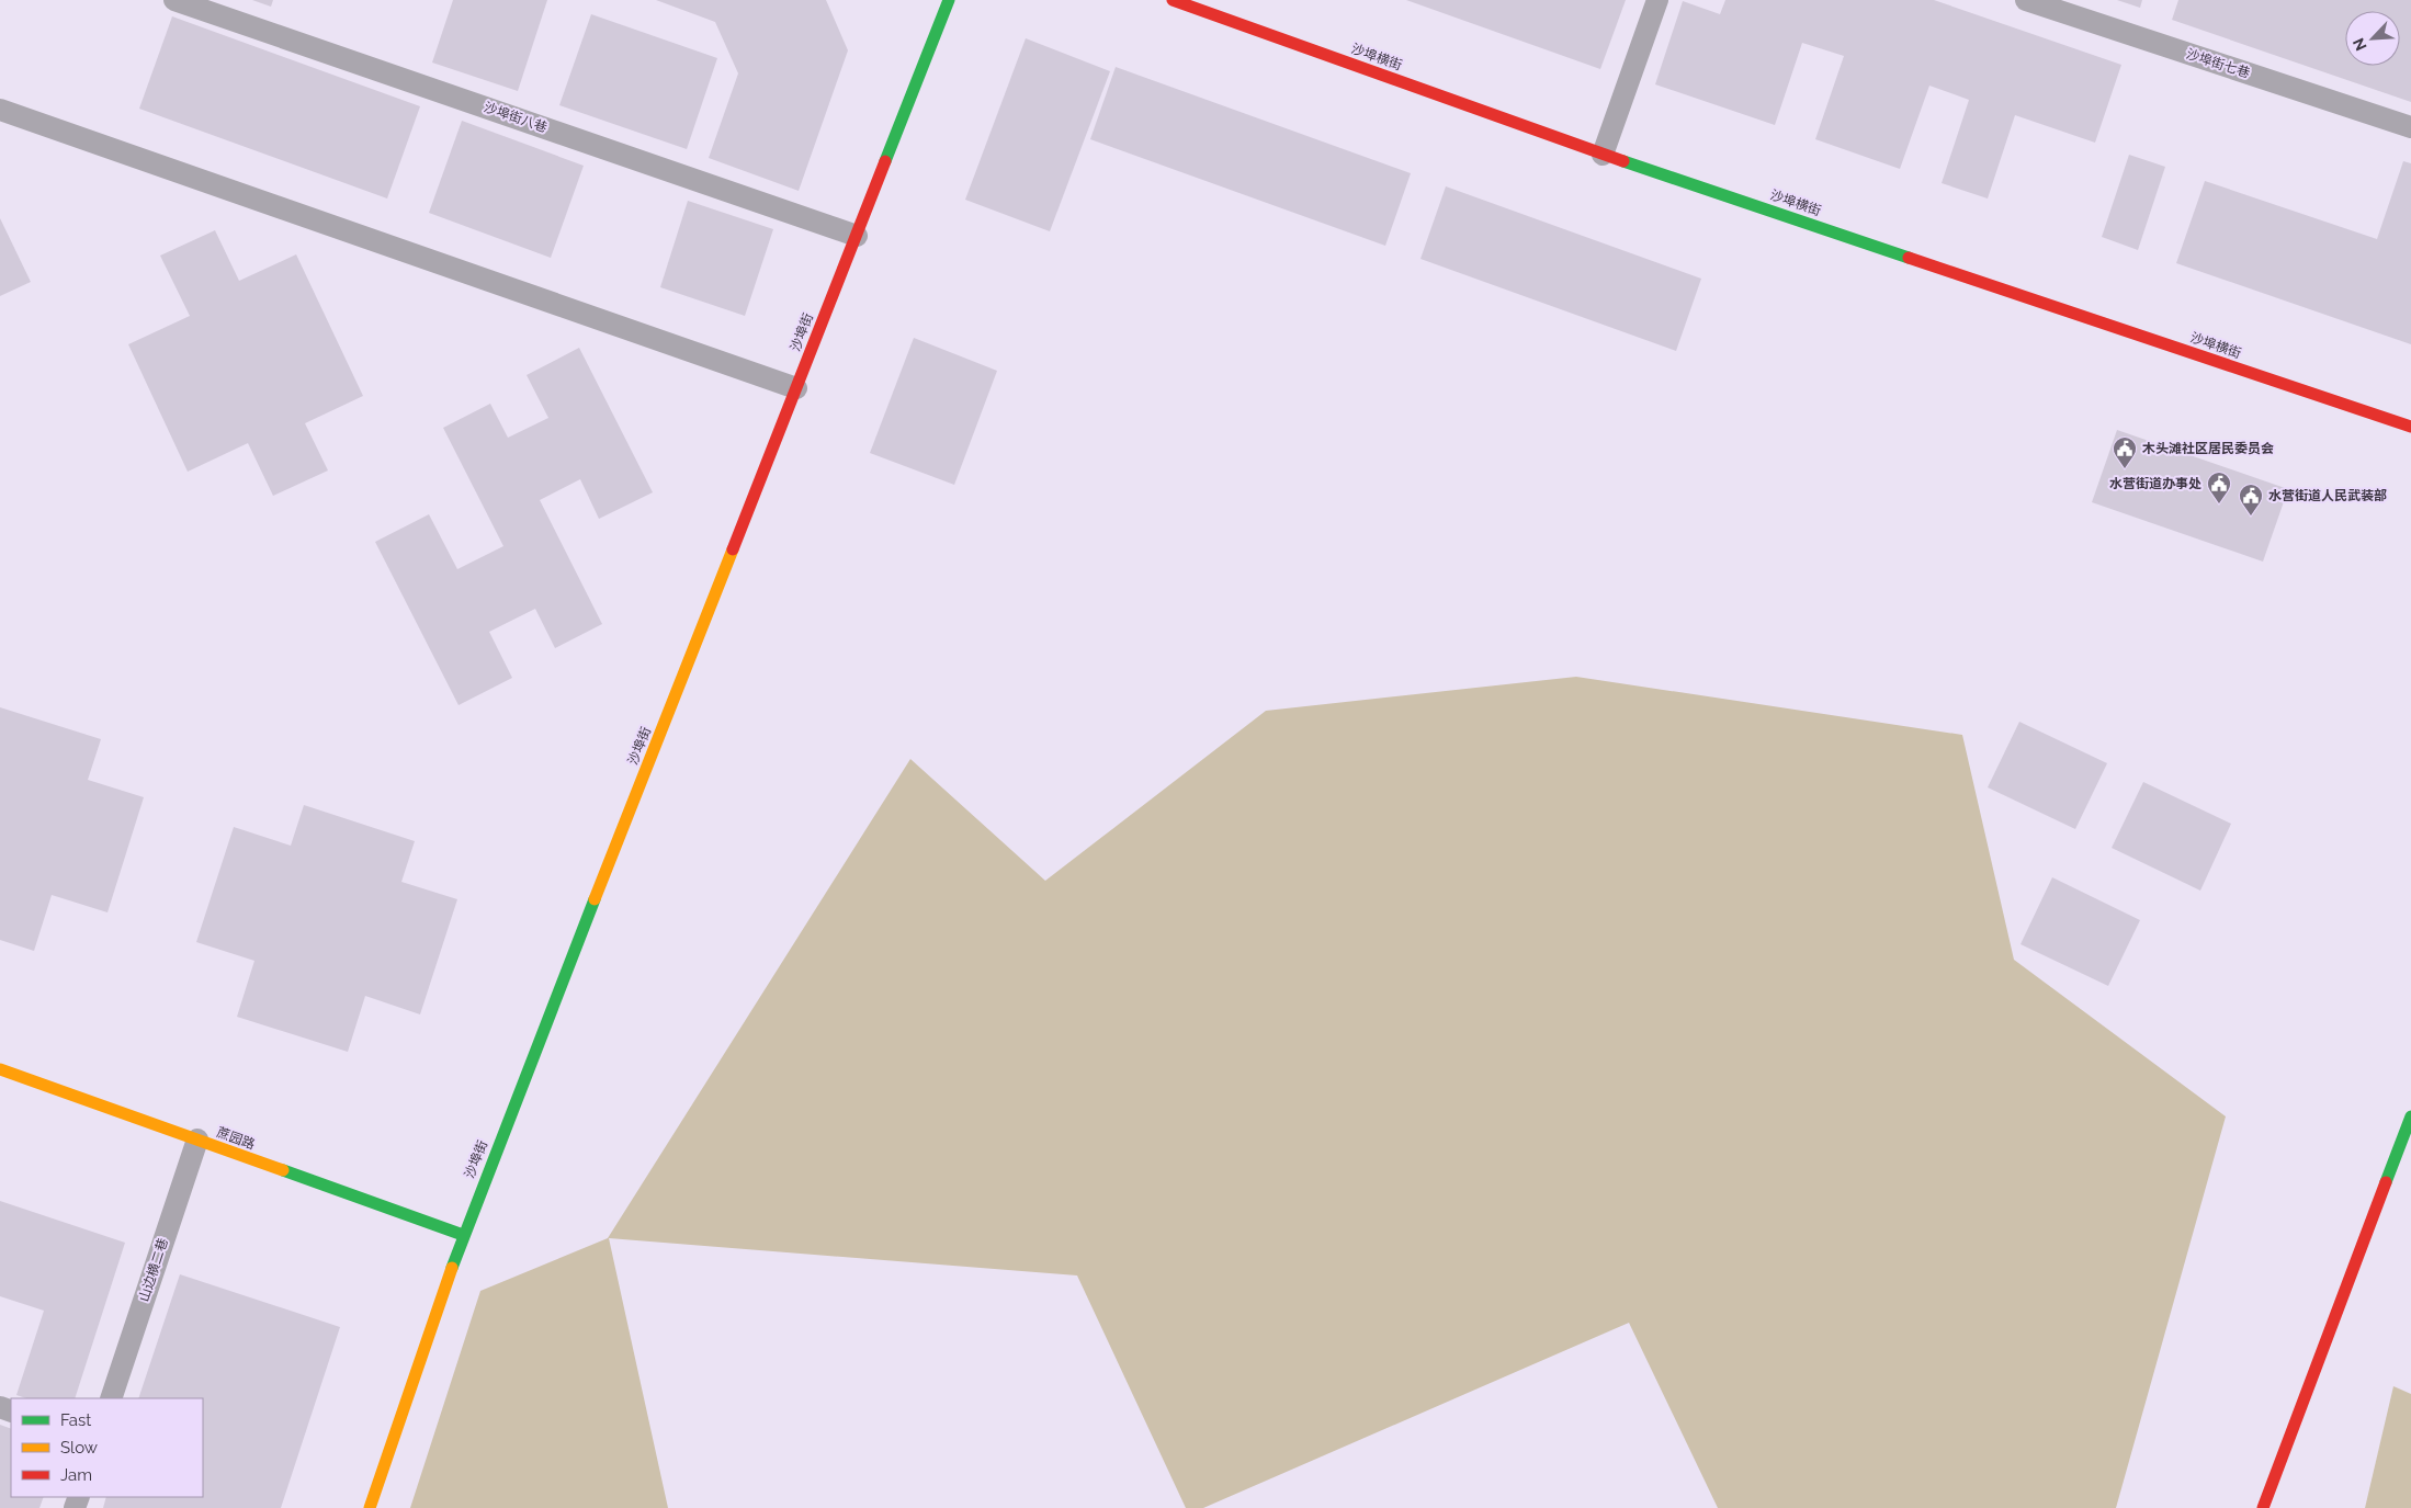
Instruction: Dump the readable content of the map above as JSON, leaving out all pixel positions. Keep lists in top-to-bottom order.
{
  "streets": {
    "street": ["沙埠横街", "沙埠街", "蔗园路"],
    "lane": ["沙埠街七巷", "沙埠街八巷", "山边横二巷"]
  },
  "crossings": [
    ["沙埠街八巷", "沙埠街"],
    ["沙埠街", "蔗园路"],
    ["蔗园路", "山边横二巷"]
  ],
  "places": {
    "public building": ["木头滩社区居民委员会", "水营街道办事处", "水营街道人民武装部"]
  },
  "legend": ["Fast", "Slow", "Jam"],
  "north": "bottom left"
}
